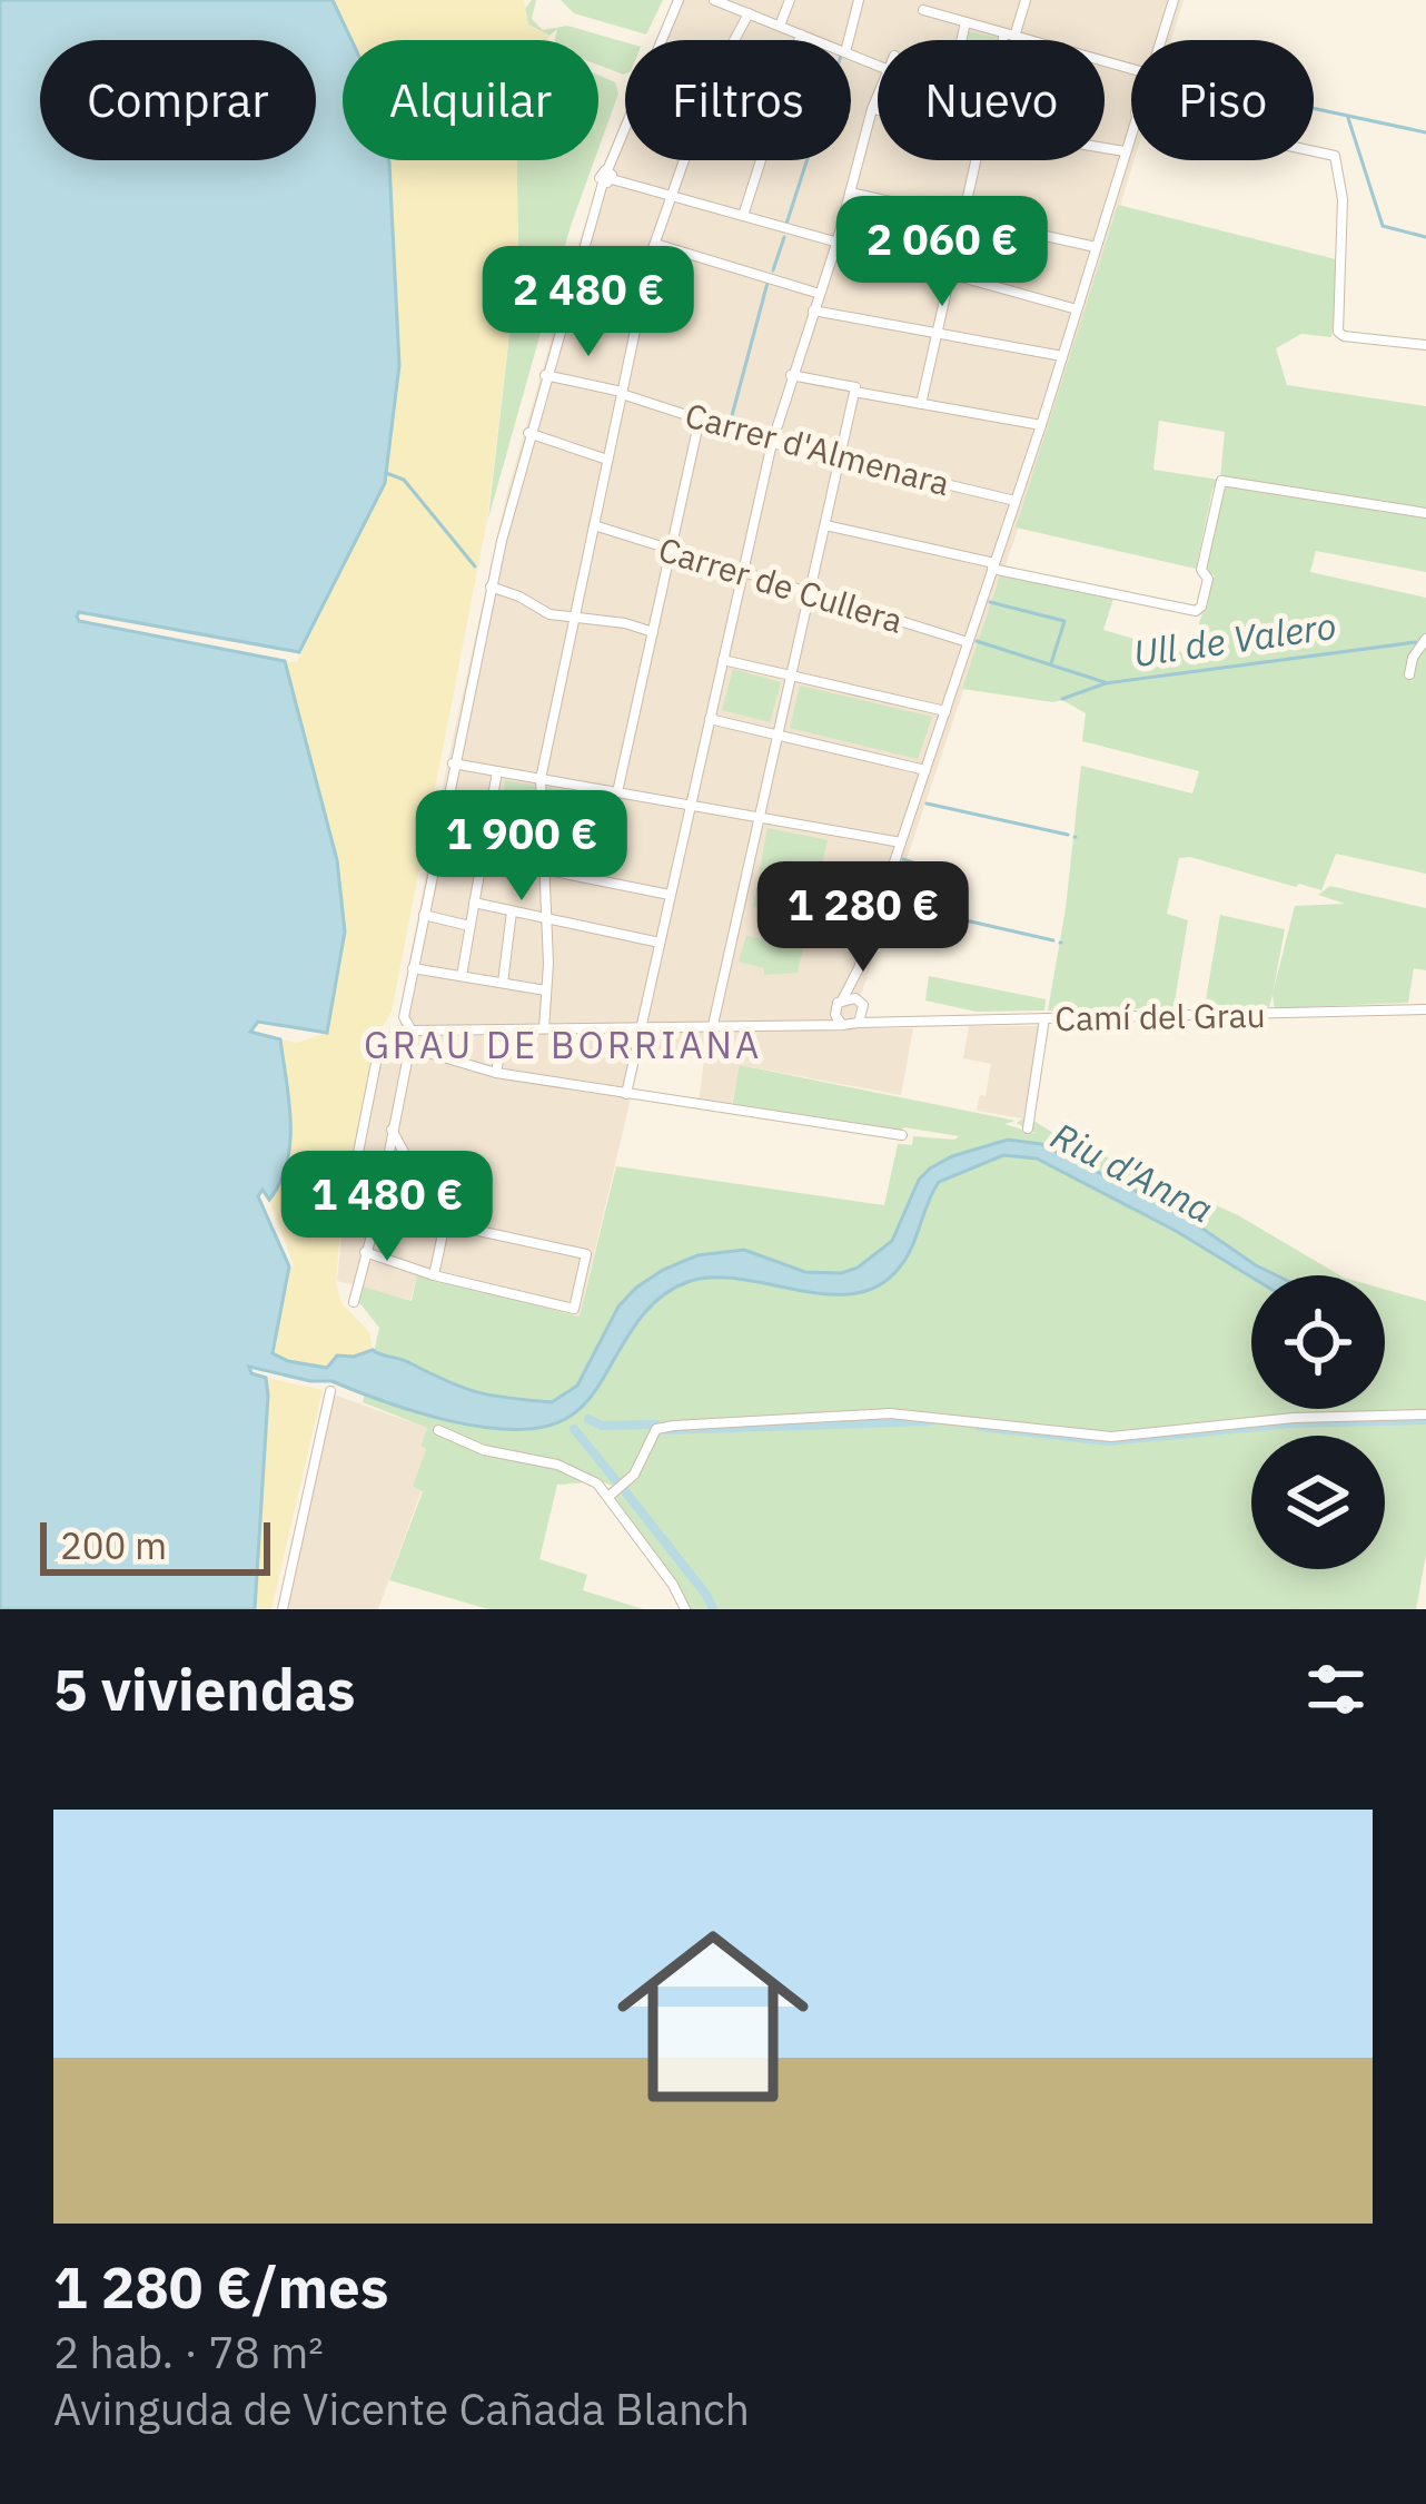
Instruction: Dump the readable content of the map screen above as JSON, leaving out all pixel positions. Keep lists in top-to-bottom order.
{
  "streets": {
    "street": ["Carrer d'Almenara", "Carrer de Cullera", "Camí del Grau"]
  },
  "districts": ["GRAU DE BORRIANA"],
  "water": ["Ull de Valero", "Riu d'Anna"],
  "scale_bar": "200 m",
  "page": {
    "chip": [
      "Comprar",
      "Alquilar",
      "Filtros",
      "Nuevo",
      "Piso"
    ],
    "price": [
      "2 060 €",
      "2 480 €",
      "1 900 €",
      "1 280 €",
      "1 480 €"
    ],
    "scale": "200 m",
    "heading": "5 viviendas",
    "list": [
      {
        "name": "1 280 €/mes",
        "note": "2 hab. · 78 m² · Avinguda de Vicente Cañada Blanch"
      }
    ]
  }
}
